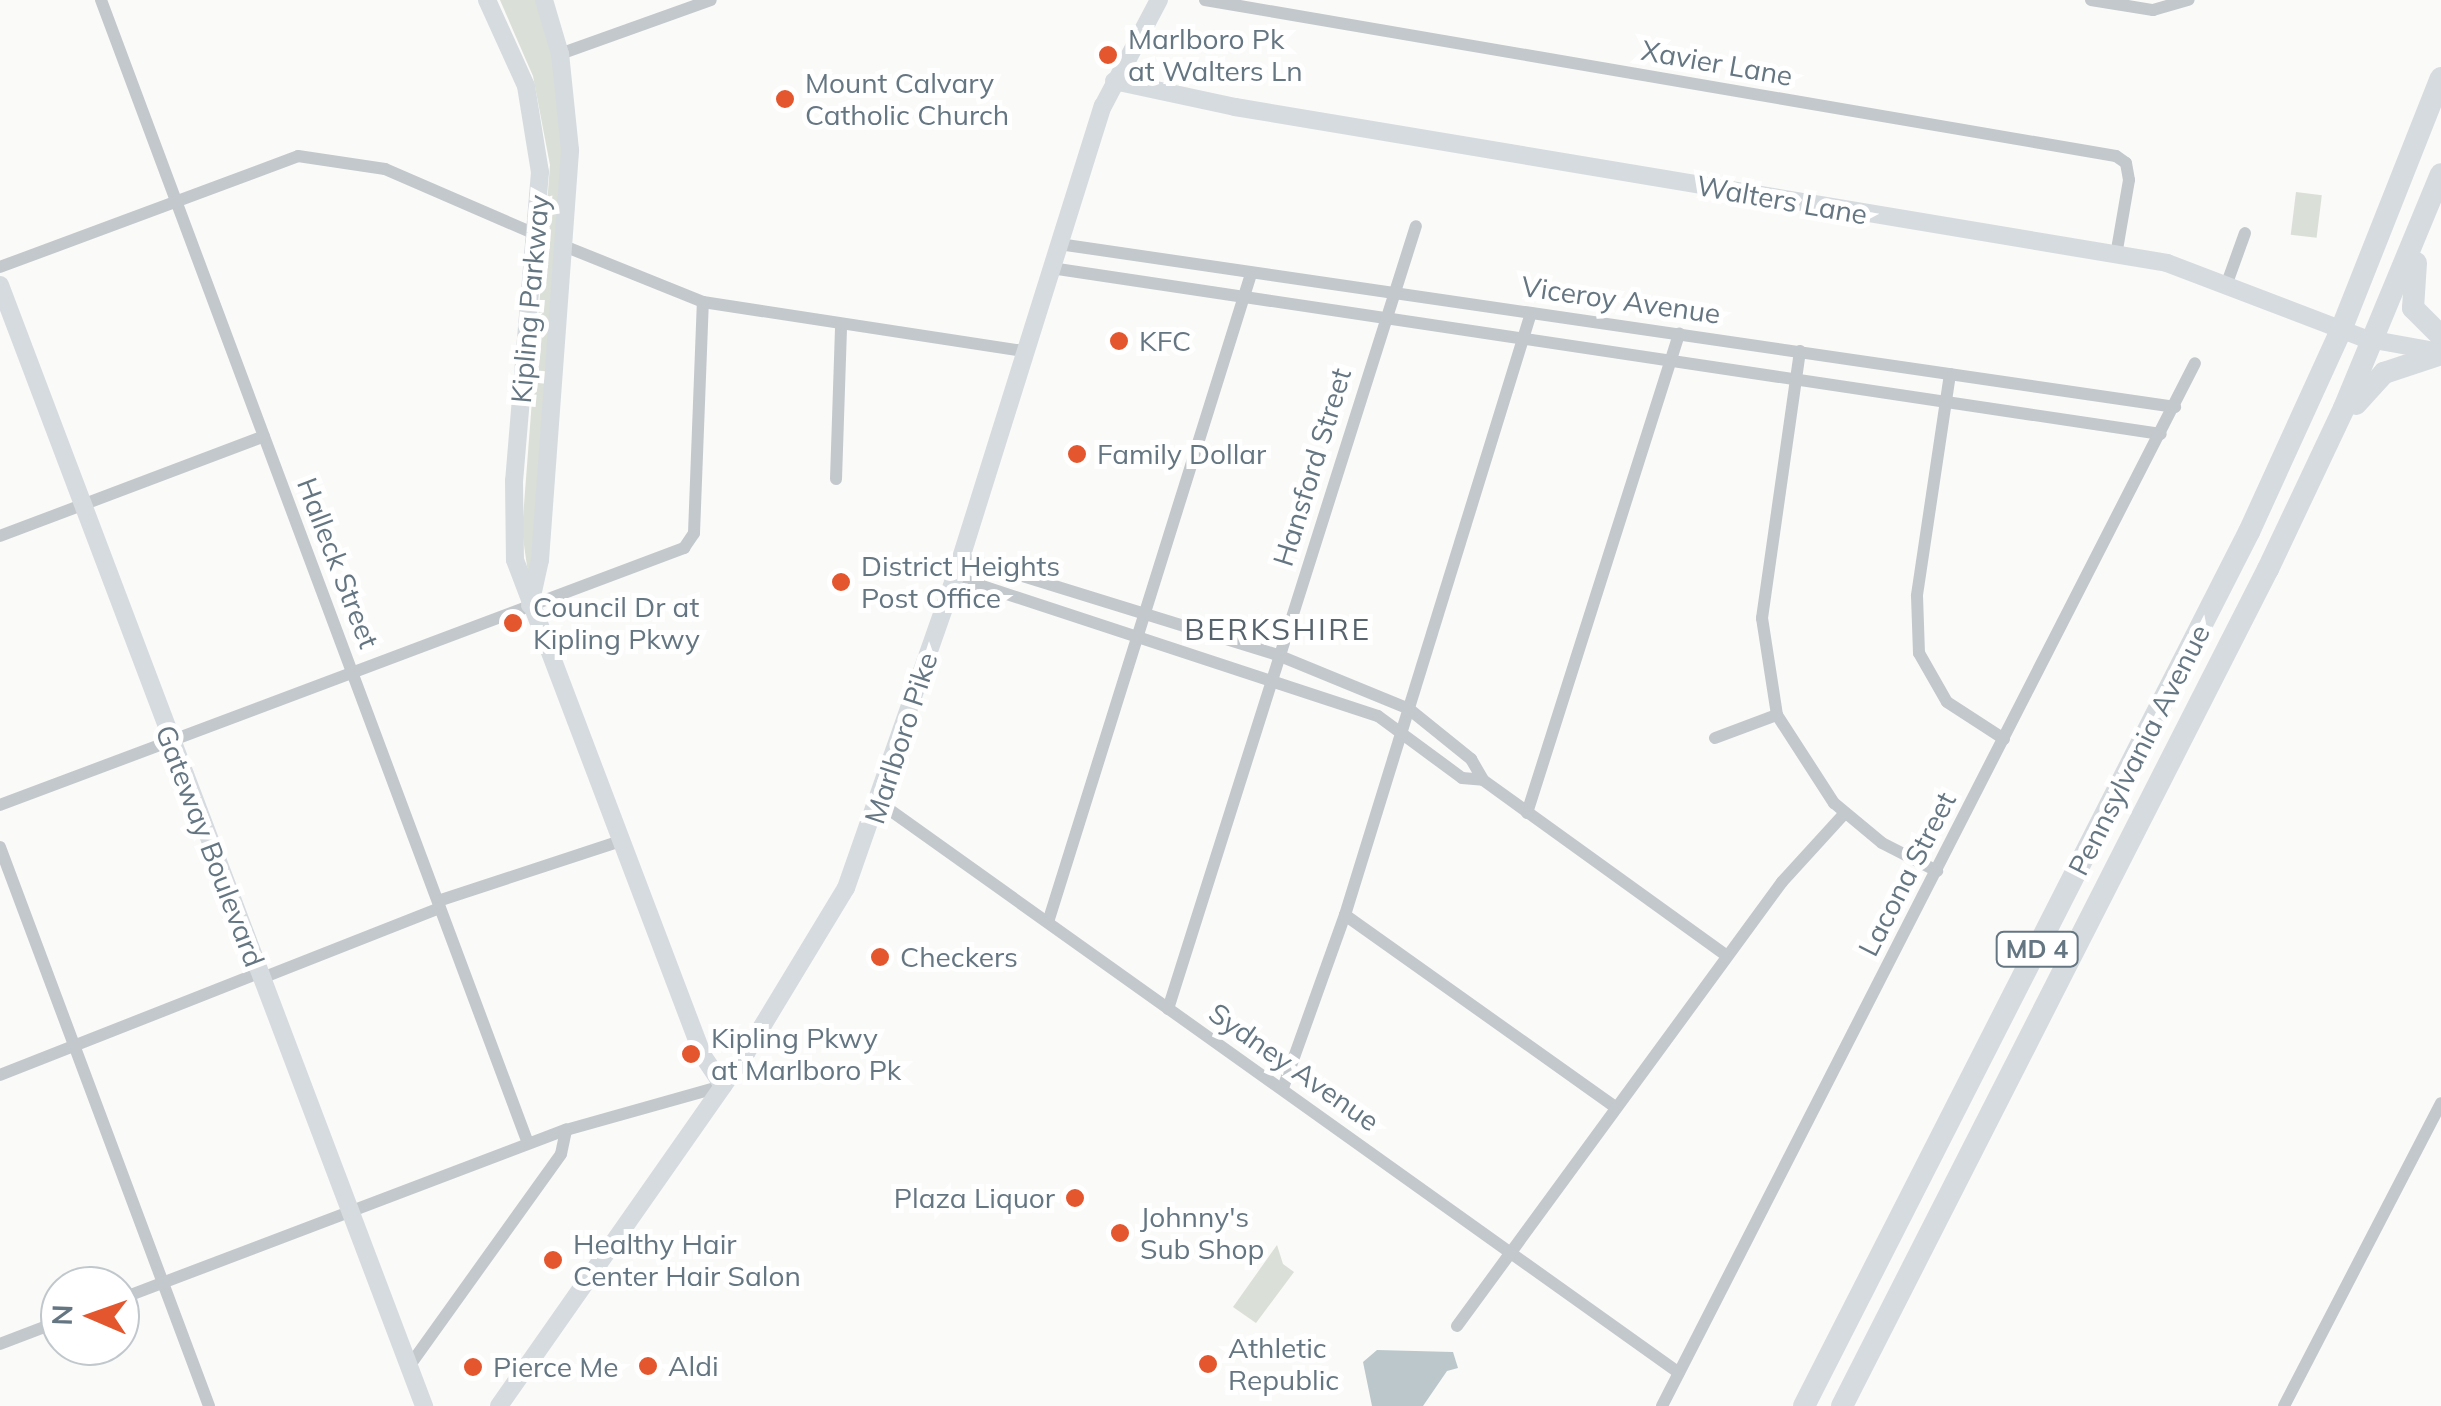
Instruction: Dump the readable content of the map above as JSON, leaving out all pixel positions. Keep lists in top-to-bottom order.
{
  "streets": {
    "highway": ["Pennsylvania Avenue", "MD 4"],
    "street": [
      "Xavier Lane",
      "Walters Lane",
      "Kipling Parkway",
      "Viceroy Avenue",
      "Hansford Street",
      "Halleck Street",
      "Marlboro Pike",
      "Gateway Boulevard",
      "Lacona Street",
      "Sydney Avenue"
    ]
  },
  "crossings": [
    ["Xavier Lane", "Walters Lane"],
    ["Walters Lane", "Marlboro Pike"],
    ["Walters Lane", "Pennsylvania Avenue"],
    ["Kipling Parkway", "Marlboro Pike"],
    ["Viceroy Avenue", "Hansford Street"],
    ["Viceroy Avenue", "Marlboro Pike"],
    ["Viceroy Avenue", "Lacona Street"],
    ["Hansford Street", "Sydney Avenue"],
    ["Marlboro Pike", "Sydney Avenue"],
    ["Lacona Street", "Sydney Avenue"]
  ],
  "districts": ["BERKSHIRE"],
  "places": [
    "Marlboro Pk at Walters Ln",
    "Mount Calvary Catholic Church",
    "KFC",
    "Family Dollar",
    "District Heights Post Office",
    "Council Dr at Kipling Pkwy",
    "Checkers",
    "Kipling Pkwy at Marlboro Pk",
    "Plaza Liquor",
    "Johnny's Sub Shop",
    "Healthy Hair Center Hair Salon",
    "Athletic Republic",
    "Aldi",
    "Pierce Me"
  ],
  "north": "left"
}
